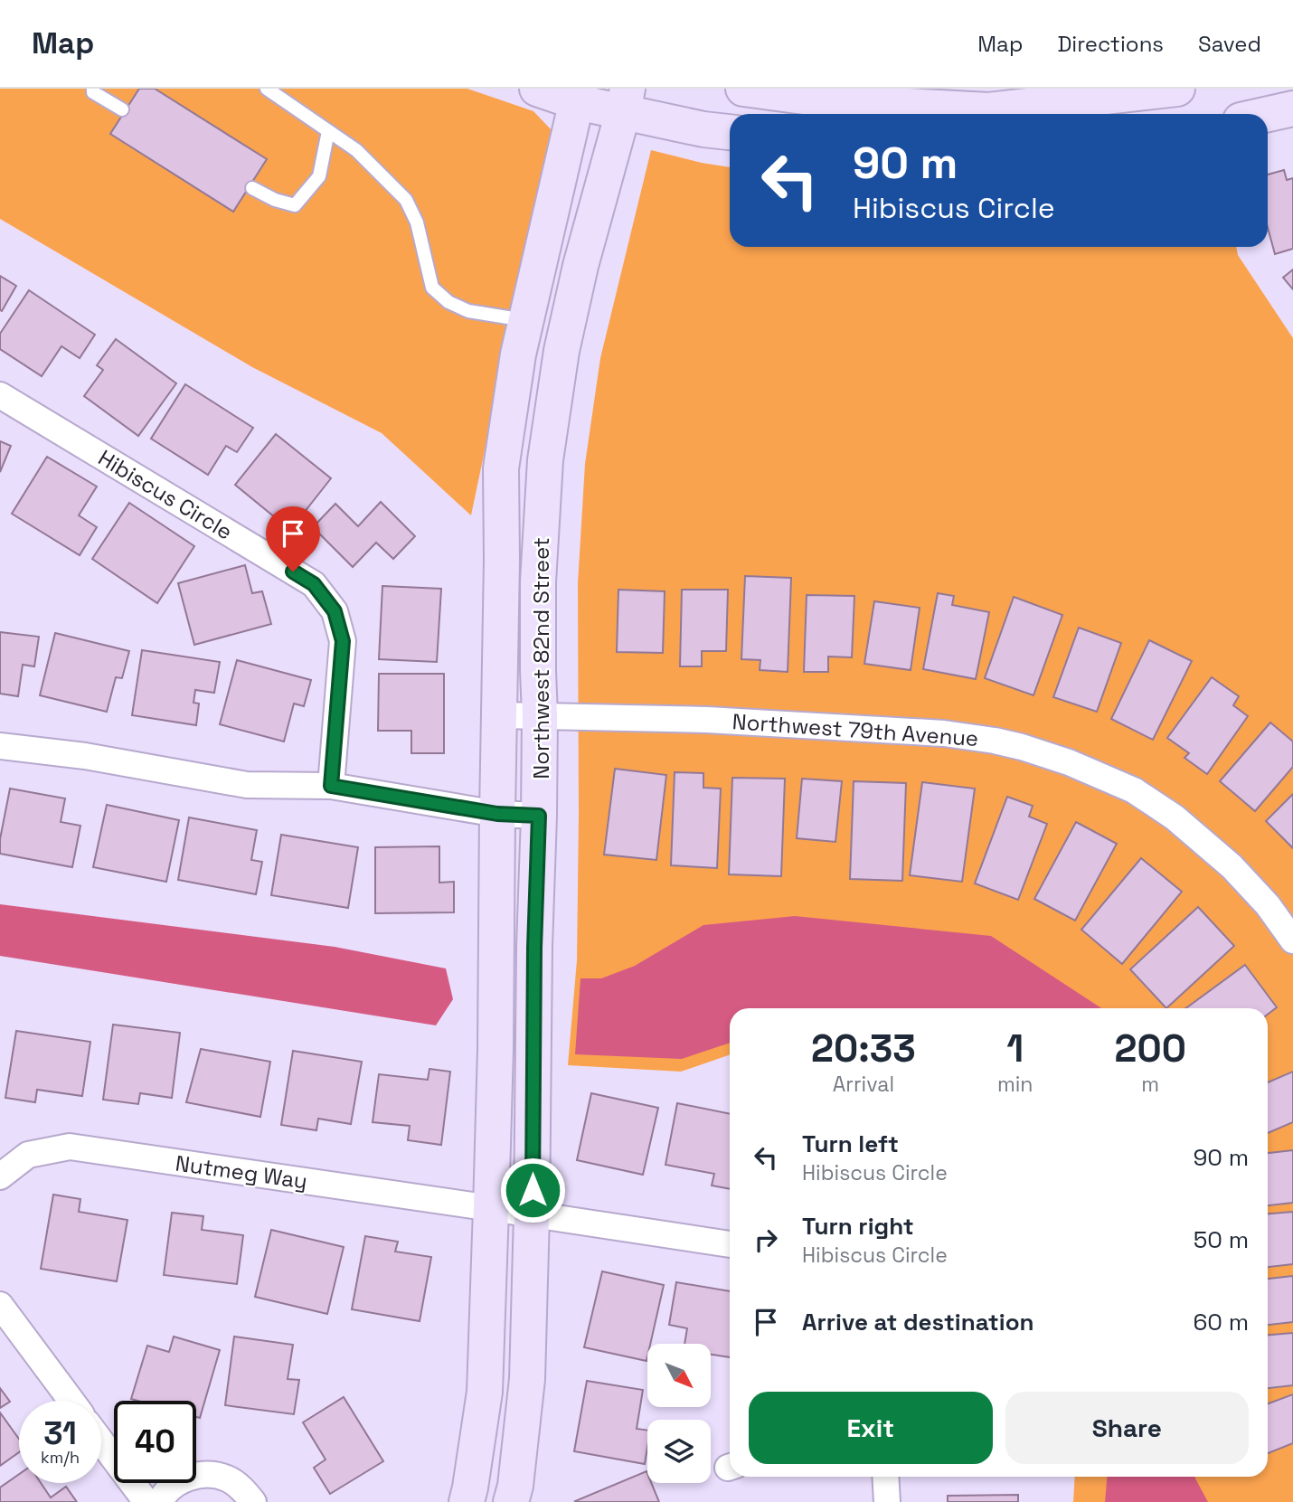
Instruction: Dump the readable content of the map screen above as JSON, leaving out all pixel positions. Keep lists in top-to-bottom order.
{
  "streets": {
    "street": [
      "Hibiscus Circle",
      "Northwest 82nd Street",
      "Northwest 79th Avenue",
      "Nutmeg Way"
    ]
  },
  "crossings": [
    ["Northwest 82nd Street", "Northwest 79th Avenue"],
    ["Northwest 82nd Street", "Nutmeg Way"]
  ],
  "north": "bottom right",
  "page": {
    "header": "Map",
    "nav": ["Map", "Directions", "Saved"],
    "turn": ["90 m", "Hibiscus Circle"],
    "eta": [
      "20:33",
      "Arrival",
      "1",
      "min",
      "200",
      "m"
    ],
    "list": [
      {
        "name": "Turn left",
        "note": "Hibiscus Circle",
        "value": "90 m"
      },
      {
        "name": "Turn right",
        "note": "Hibiscus Circle",
        "value": "50 m"
      },
      {
        "name": "Arrive at destination",
        "value": "60 m"
      }
    ],
    "buttons": ["Exit", "Share"],
    "speed": "31 km/h",
    "limit": "40"
  }
}
